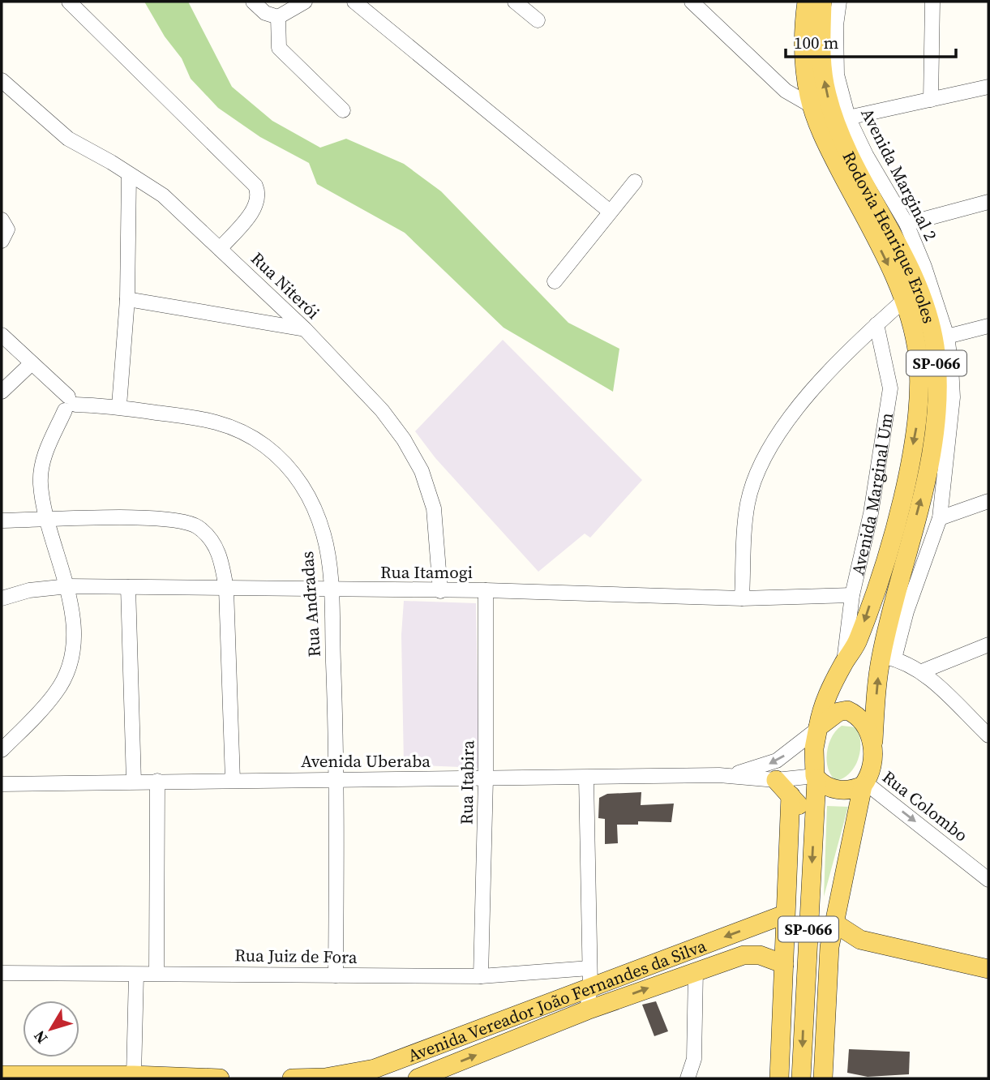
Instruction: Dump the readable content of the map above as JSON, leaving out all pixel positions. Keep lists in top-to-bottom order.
{
  "streets": {
    "main road": ["Rodovia Henrique Eroles", "SP-066", "Avenida Vereador João Fernandes da Silva"],
    "street": [
      "Avenida Marginal 2",
      "Rua Niterói",
      "Avenida Marginal Um",
      "Rua Itamogi",
      "Rua Andradas",
      "Avenida Uberaba",
      "Rua Itabira",
      "Rua Colombo",
      "Rua Juiz de Fora"
    ]
  },
  "crossings": [
    ["Avenida Marginal 2", "Rodovia Henrique Eroles"],
    ["Rodovia Henrique Eroles", "SP-066"],
    ["Rodovia Henrique Eroles", "Avenida Marginal Um"],
    ["Rodovia Henrique Eroles", "Avenida Uberaba"],
    ["Rodovia Henrique Eroles", "Rua Colombo"],
    ["Rua Niterói", "Rua Itamogi"],
    ["SP-066", "Avenida Uberaba"],
    ["SP-066", "Rua Colombo"],
    ["Avenida Marginal Um", "Rua Itamogi"],
    ["Rua Itamogi", "Rua Andradas"],
    ["Rua Itamogi", "Rua Itabira"],
    ["Rua Andradas", "Avenida Uberaba"],
    ["Rua Andradas", "Rua Juiz de Fora"],
    ["Avenida Uberaba", "Rua Itabira"],
    ["Avenida Uberaba", "Rua Colombo"],
    ["Rua Itabira", "Rua Juiz de Fora"],
    ["Rua Juiz de Fora", "Avenida Vereador João Fernandes da Silva"]
  ],
  "scale_bar": "100 m",
  "north": "bottom left"
}
